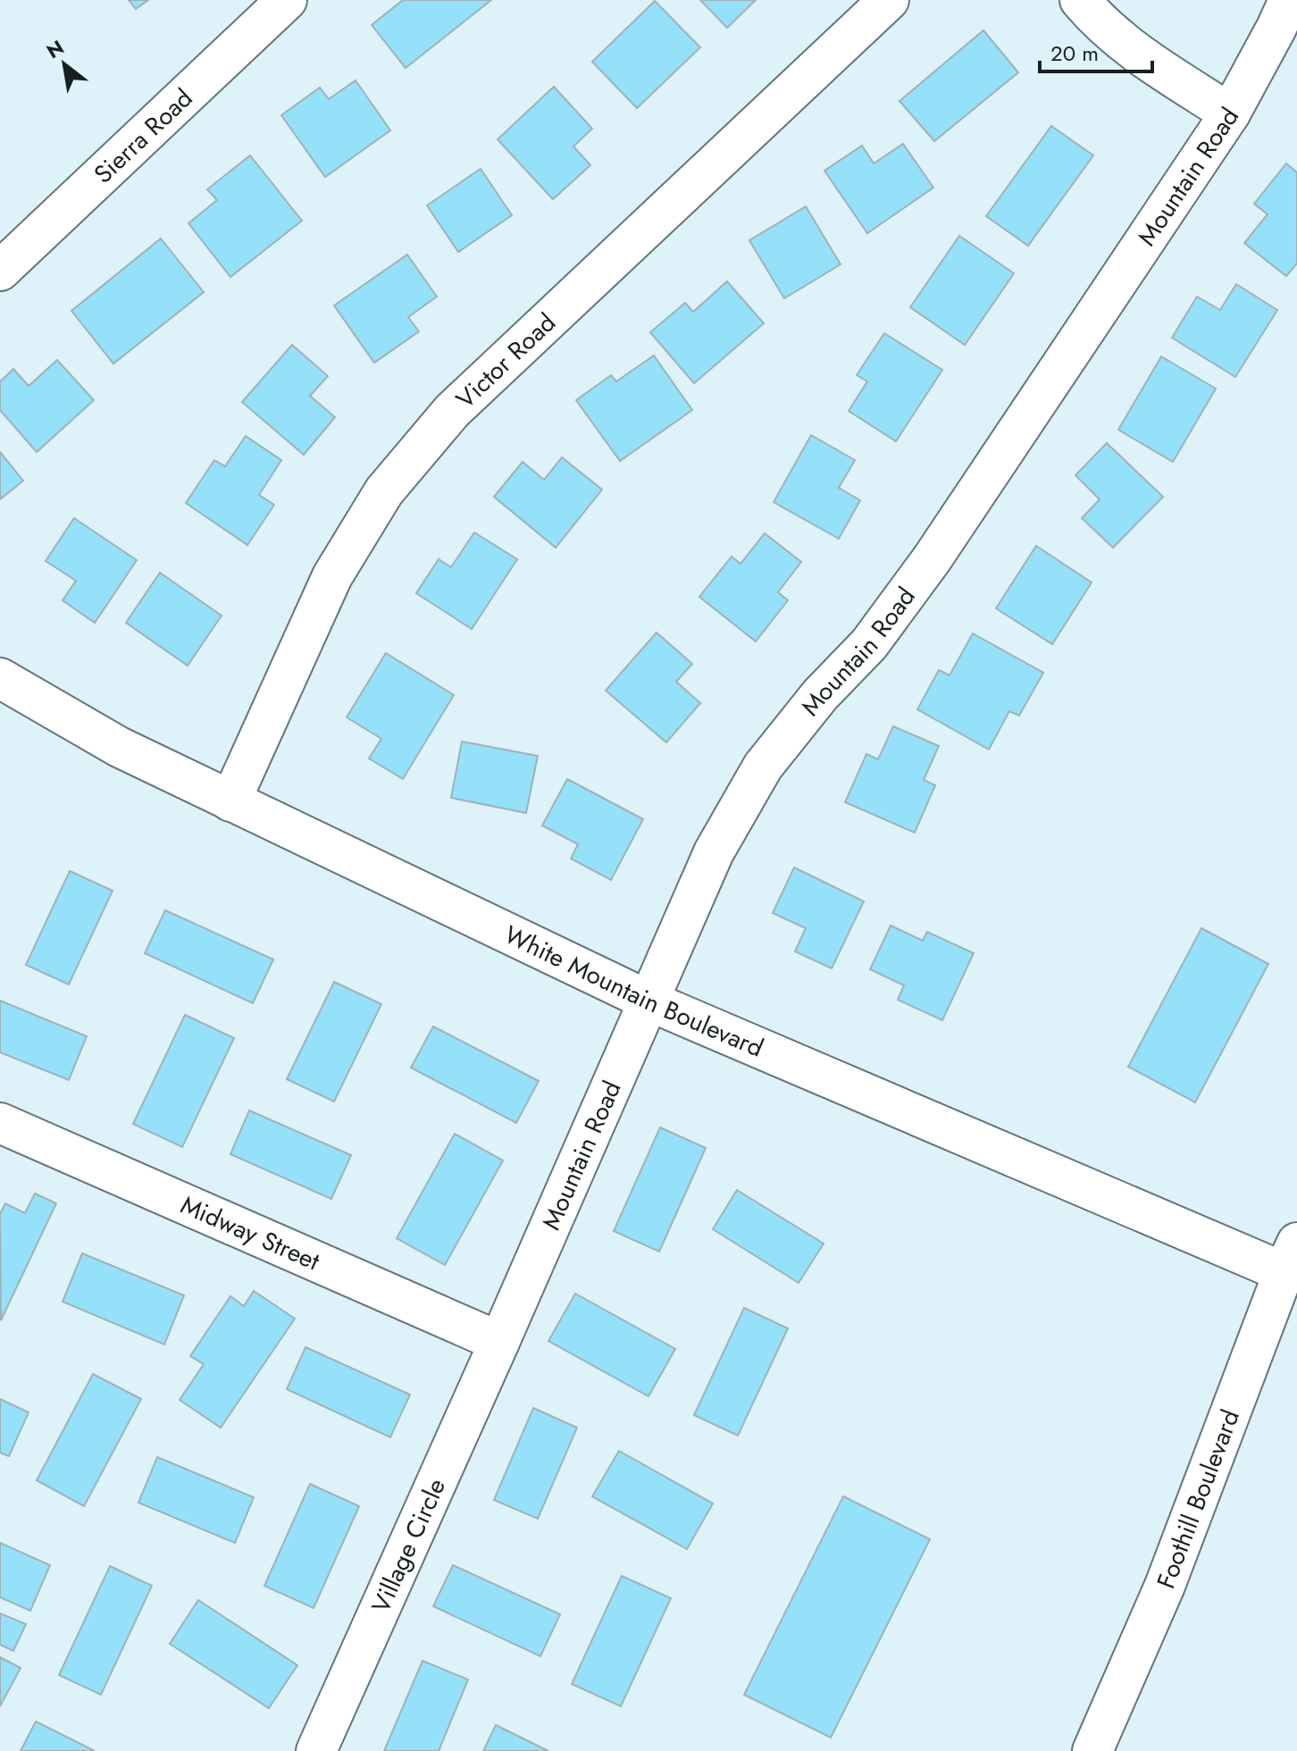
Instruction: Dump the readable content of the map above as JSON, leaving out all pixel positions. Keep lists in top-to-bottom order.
{
  "streets": {
    "street": [
      "Sierra Road",
      "Mountain Road",
      "Victor Road",
      "White Mountain Boulevard",
      "Midway Street",
      "Foothill Boulevard",
      "Village Circle"
    ]
  },
  "crossings": [
    ["Mountain Road", "White Mountain Boulevard"],
    ["Mountain Road", "Midway Street"],
    ["Mountain Road", "Village Circle"],
    ["Victor Road", "White Mountain Boulevard"],
    ["White Mountain Boulevard", "Foothill Boulevard"],
    ["Midway Street", "Village Circle"]
  ],
  "scale_bar": "20 m",
  "north": "top left"
}
